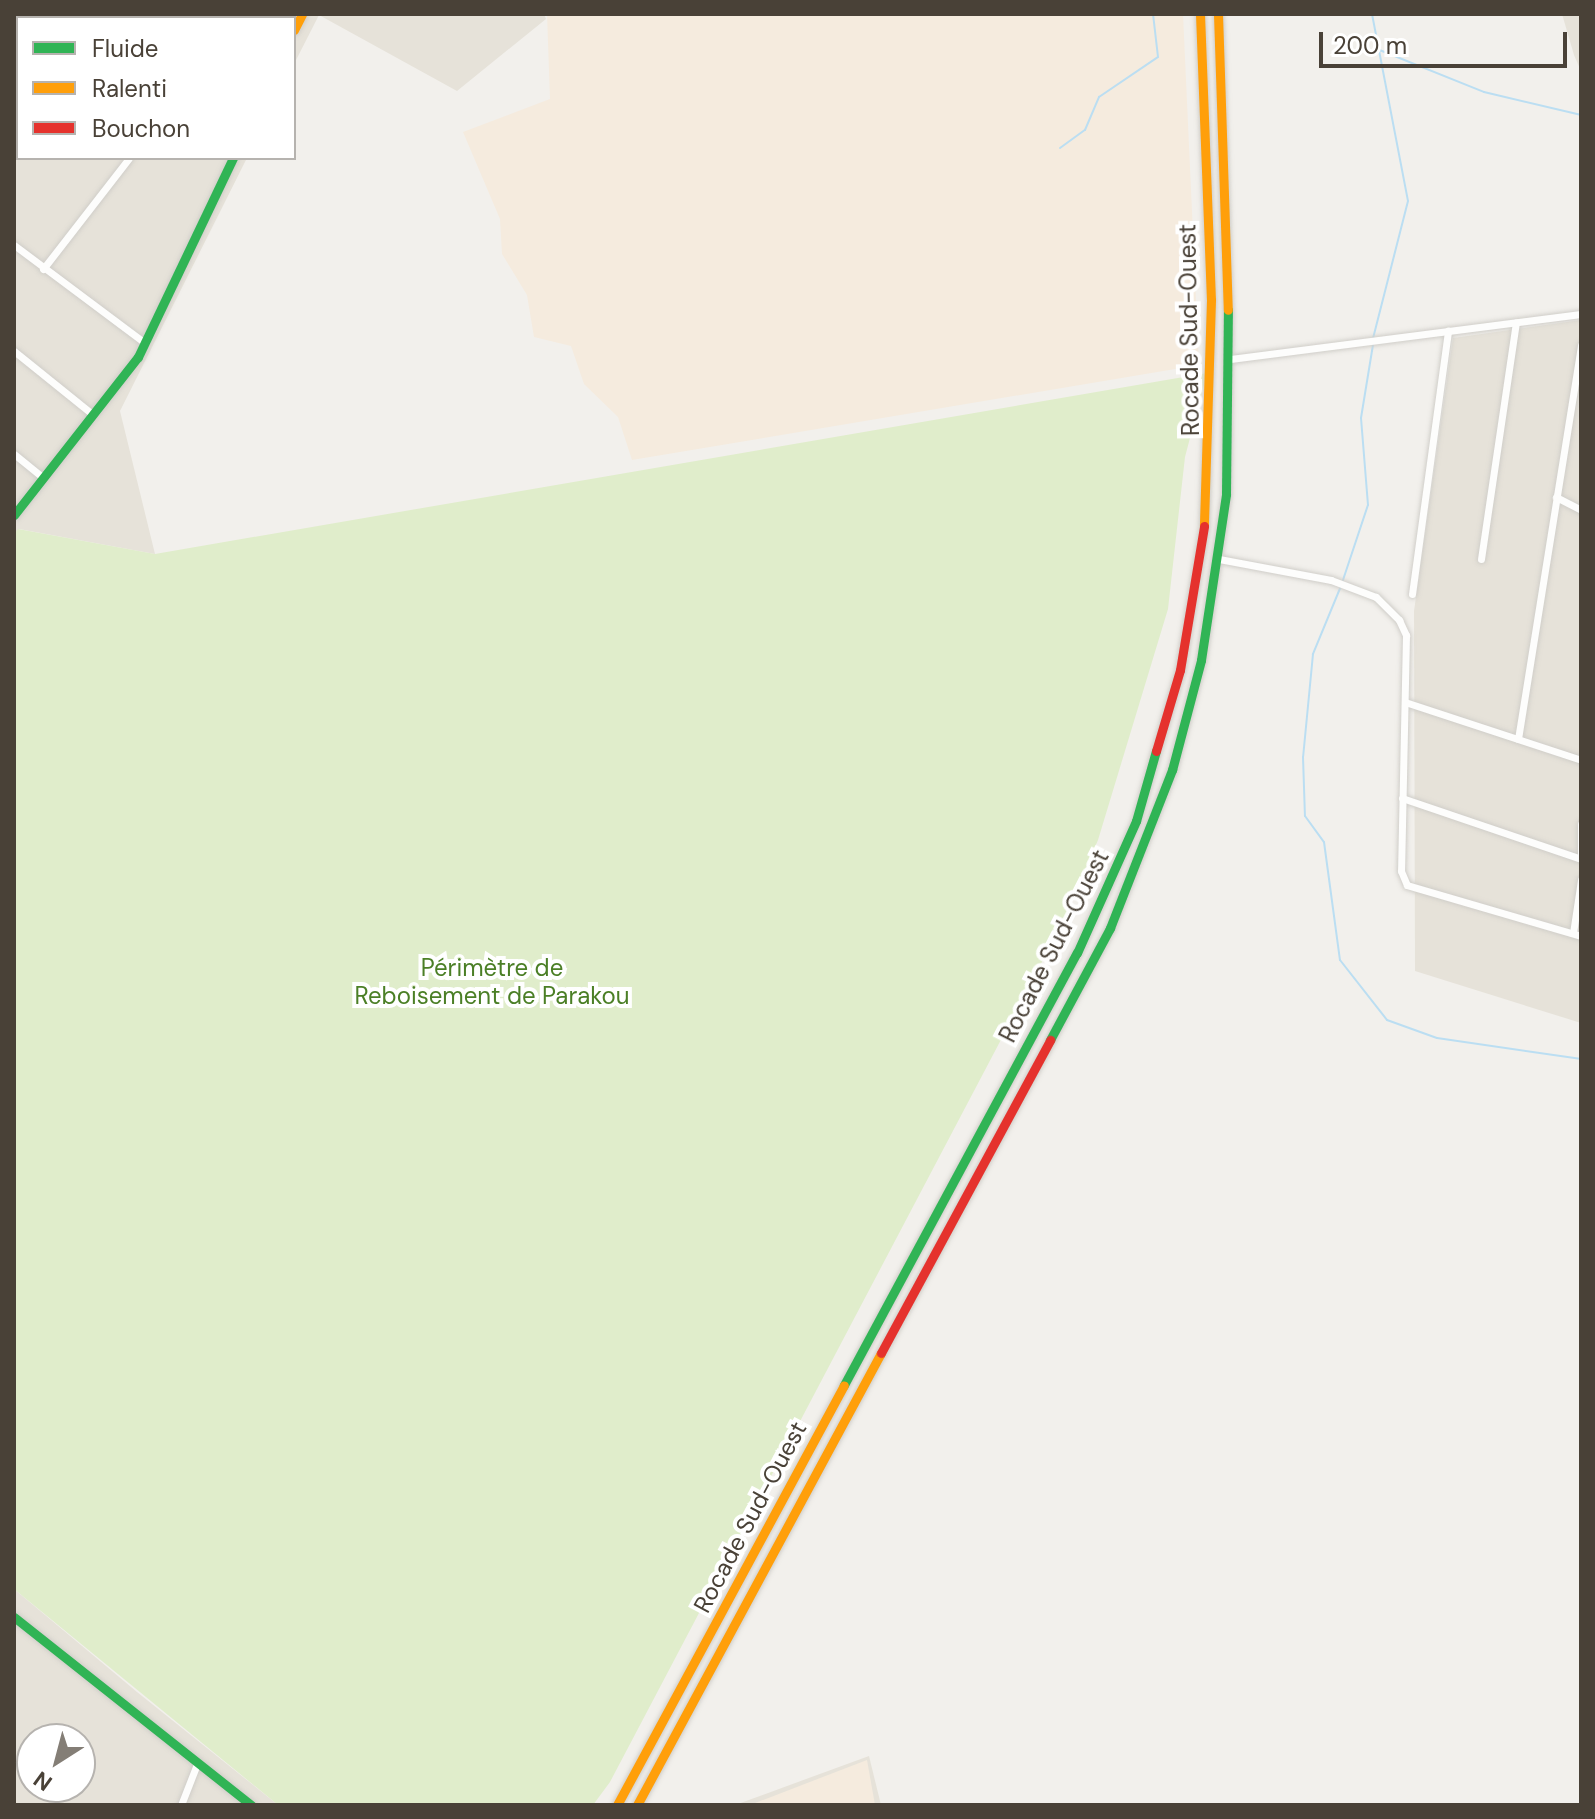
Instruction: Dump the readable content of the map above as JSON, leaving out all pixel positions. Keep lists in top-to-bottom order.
{
  "streets": {
    "main road": ["Rocade Sud-Ouest"]
  },
  "parks": ["Périmètre de Reboisement de Parakou"],
  "legend": ["Fluide", "Ralenti", "Bouchon"],
  "scale_bar": "200 m",
  "north": "bottom left"
}
